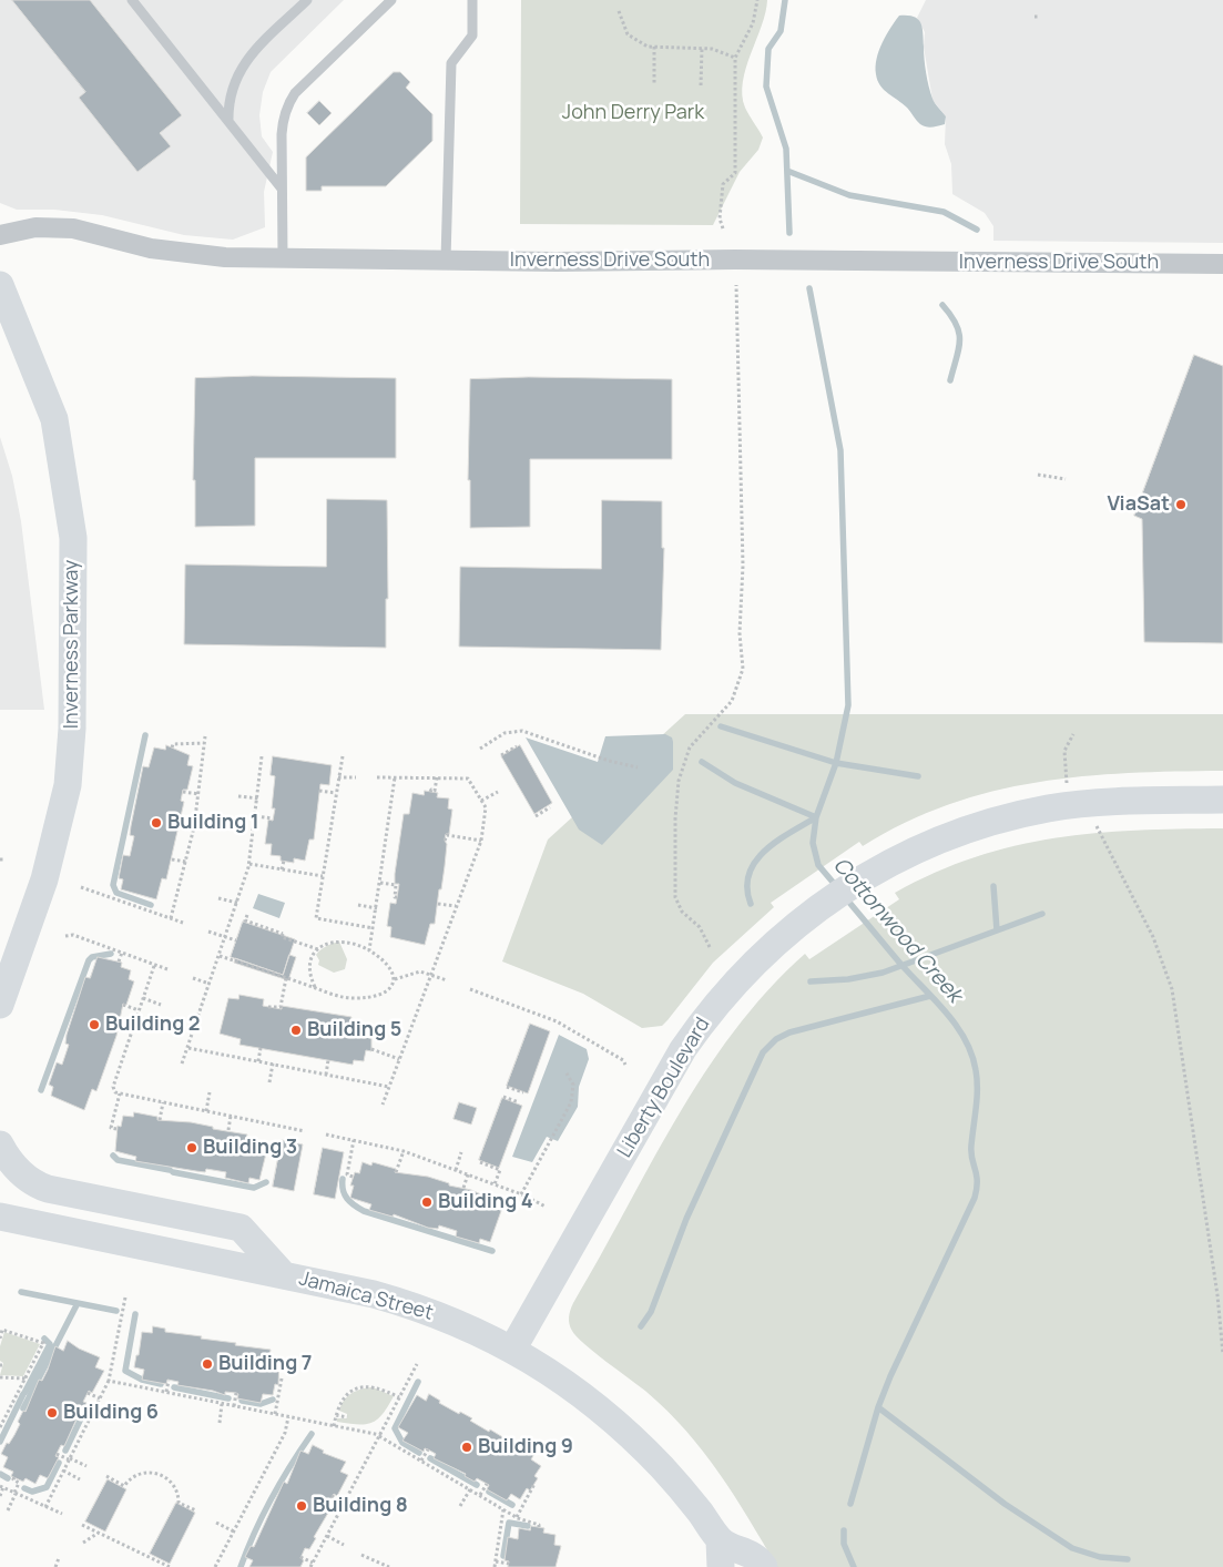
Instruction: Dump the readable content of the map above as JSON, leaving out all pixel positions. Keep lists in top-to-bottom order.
{
  "streets": {
    "main road": ["Inverness Parkway", "Liberty Boulevard", "Jamaica Street"],
    "street": ["Inverness Drive South"]
  },
  "crossings": [
    ["Liberty Boulevard", "Jamaica Street"]
  ],
  "water": ["Cottonwood Creek"],
  "parks": ["John Derry Park"],
  "places": [
    "ViaSat",
    "Building 1",
    "Building 2",
    "Building 5",
    "Building 3",
    "Building 4",
    "Building 7",
    "Building 6",
    "Building 9",
    "Building 8"
  ]
}
